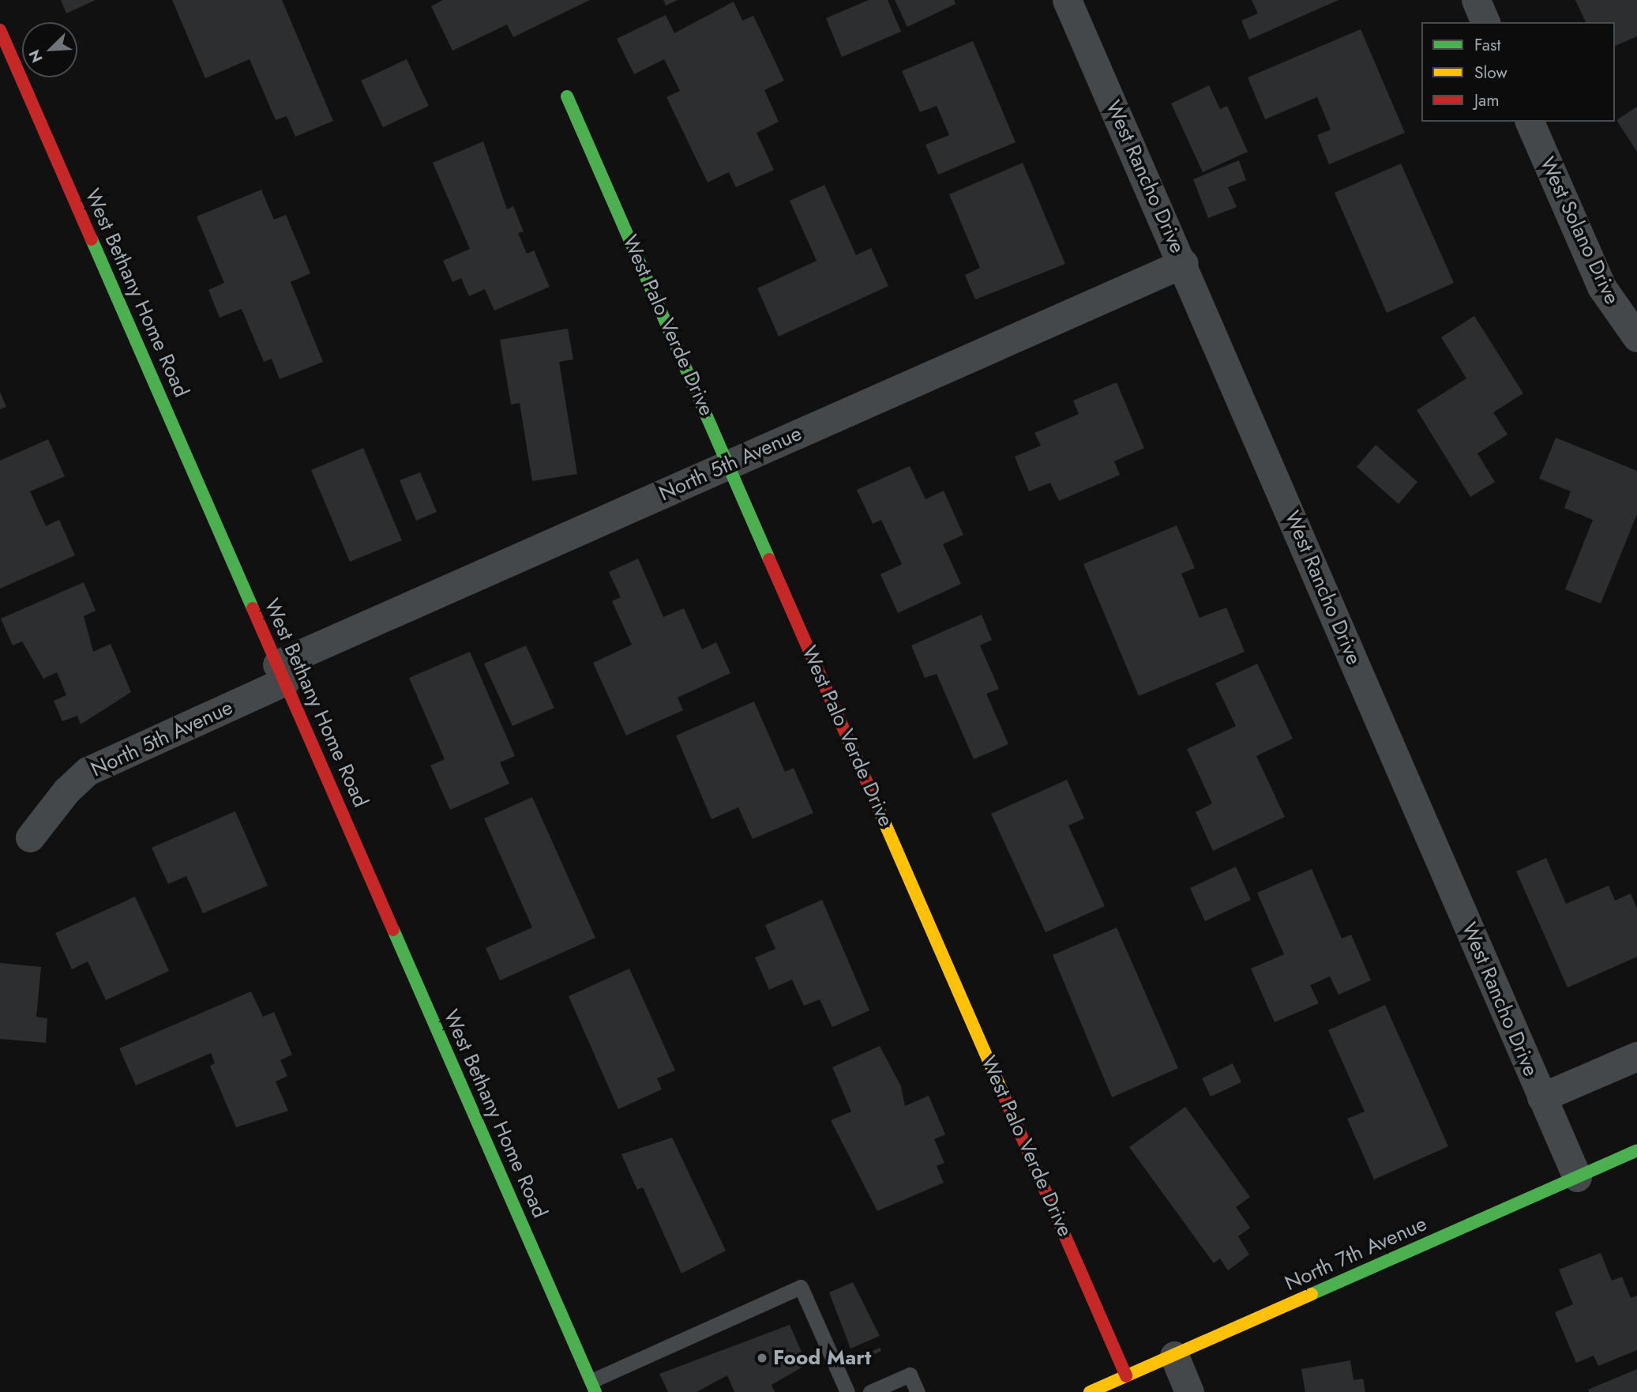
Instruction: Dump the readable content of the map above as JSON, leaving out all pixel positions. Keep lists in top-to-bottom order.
{
  "streets": {
    "main road": ["West Bethany Home Road", "West Palo Verde Drive", "North 7th Avenue"],
    "street": ["West Rancho Drive", "West Solano Drive", "North 5th Avenue"]
  },
  "crossings": [
    ["West Rancho Drive", "North 5th Avenue"],
    ["West Rancho Drive", "North 7th Avenue"],
    ["West Bethany Home Road", "North 5th Avenue"],
    ["West Palo Verde Drive", "North 5th Avenue"],
    ["West Palo Verde Drive", "North 7th Avenue"]
  ],
  "places": ["Food Mart"],
  "legend": ["Fast", "Slow", "Jam"],
  "north": "bottom left"
}
